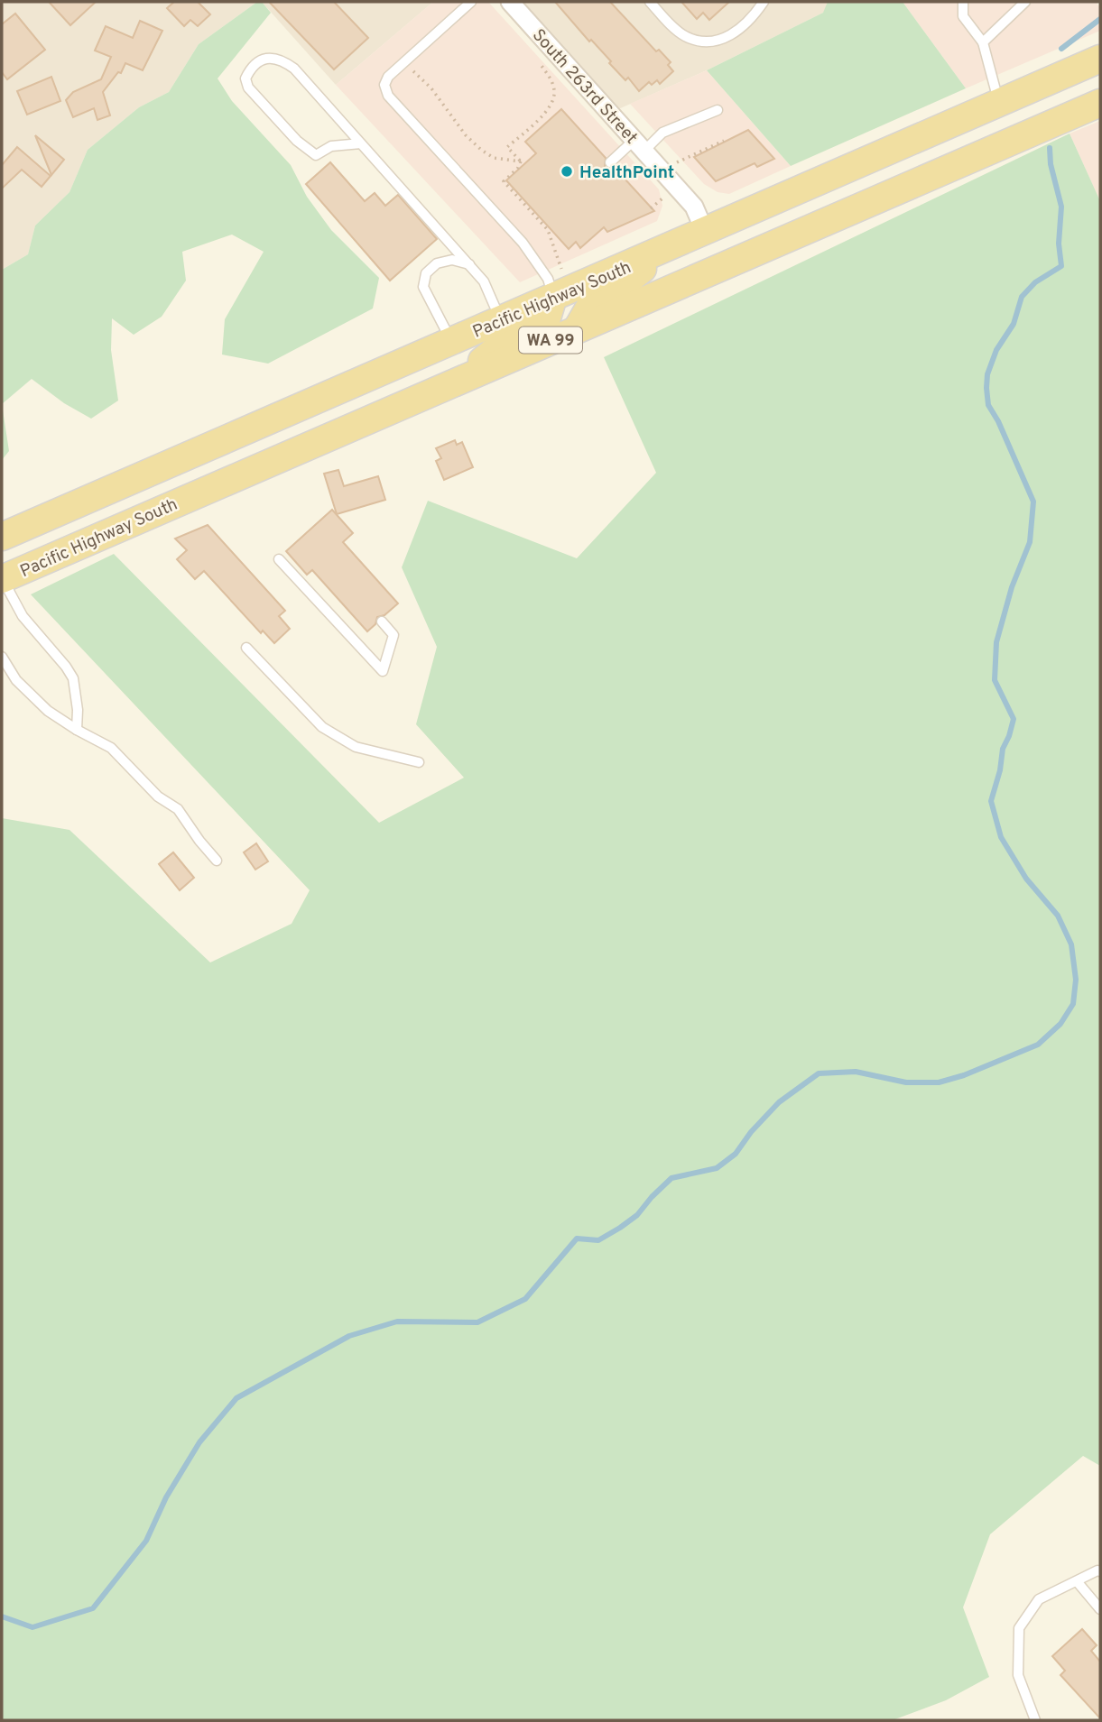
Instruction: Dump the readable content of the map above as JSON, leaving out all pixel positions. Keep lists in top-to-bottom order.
{
  "streets": {
    "main road": ["Pacific Highway South", "WA 99"],
    "street": ["South 263rd Street"]
  },
  "crossings": [
    ["South 263rd Street", "Pacific Highway South"]
  ],
  "places": ["HealthPoint"]
}
